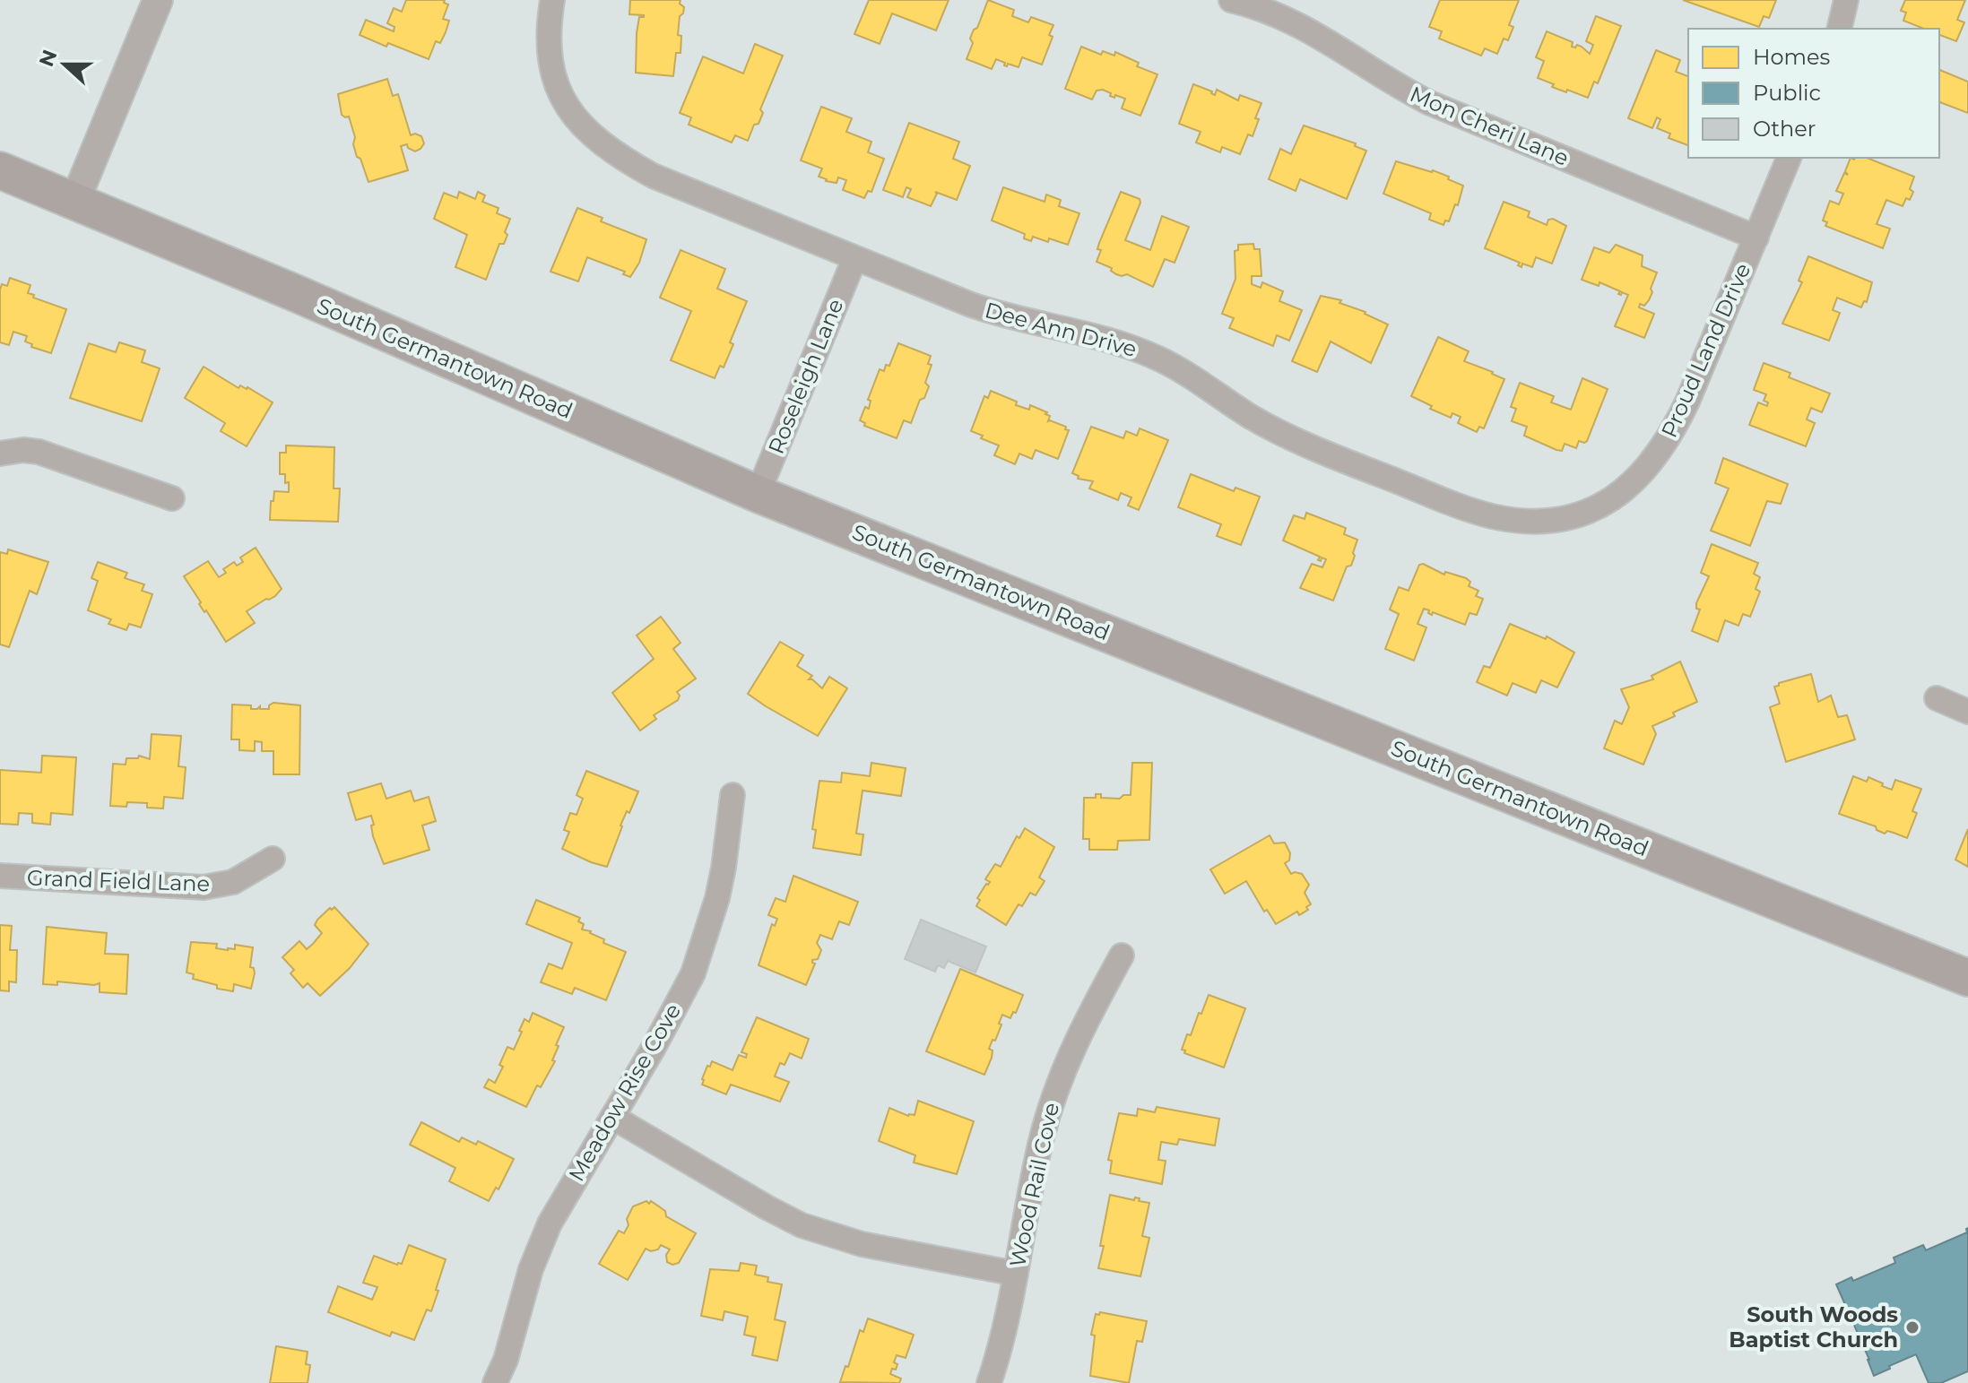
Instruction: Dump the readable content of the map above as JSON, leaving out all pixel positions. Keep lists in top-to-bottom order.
{
  "streets": {
    "main road": ["South Germantown Road"],
    "street": [
      "Mon Cheri Lane",
      "Dee Ann Drive",
      "Proud Land Drive",
      "Roseleigh Lane",
      "Grand Field Lane",
      "Meadow Rise Cove",
      "Wood Rail Cove"
    ]
  },
  "crossings": [
    ["Mon Cheri Lane", "Proud Land Drive"],
    ["Dee Ann Drive", "Proud Land Drive"],
    ["Dee Ann Drive", "Roseleigh Lane"],
    ["South Germantown Road", "Roseleigh Lane"]
  ],
  "places": ["South Woods Baptist Church"],
  "legend": ["Homes", "Public", "Other"],
  "north": "left"
}
